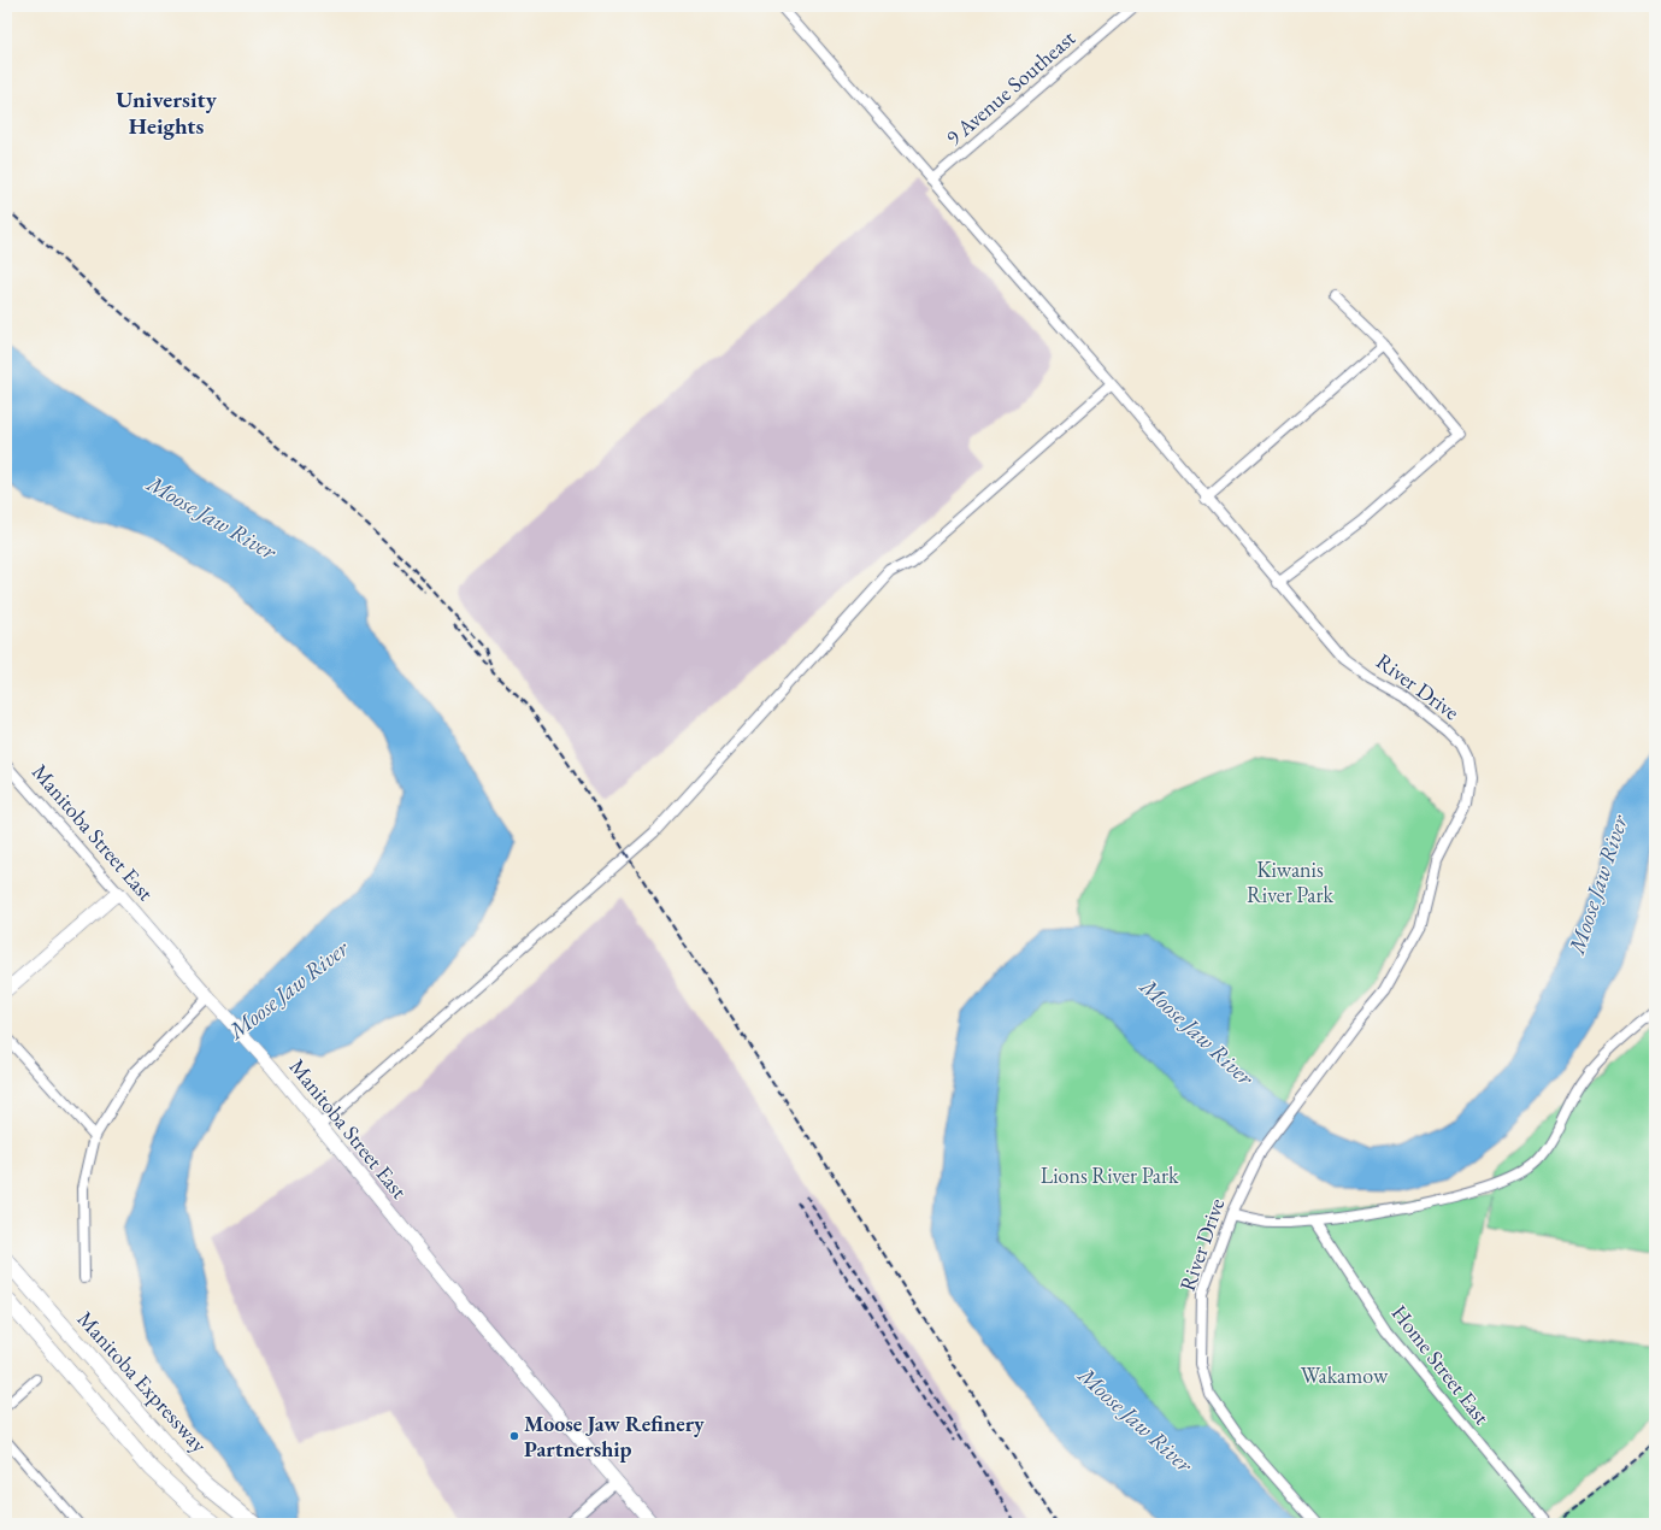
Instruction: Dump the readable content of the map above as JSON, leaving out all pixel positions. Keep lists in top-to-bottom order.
{
  "streets": {
    "main road": ["Manitoba Expressway"],
    "street": [
      "9 Avenue Southeast",
      "River Drive",
      "Manitoba Street East",
      "Home Street East"
    ]
  },
  "crossings": [
    ["9 Avenue Southeast", "River Drive"]
  ],
  "districts": ["University Heights"],
  "water": ["Moose Jaw River"],
  "parks": ["Kiwanis River Park", "Lions River Park", "Wakamow"],
  "places": ["Moose Jaw Refinery Partnership"]
}
